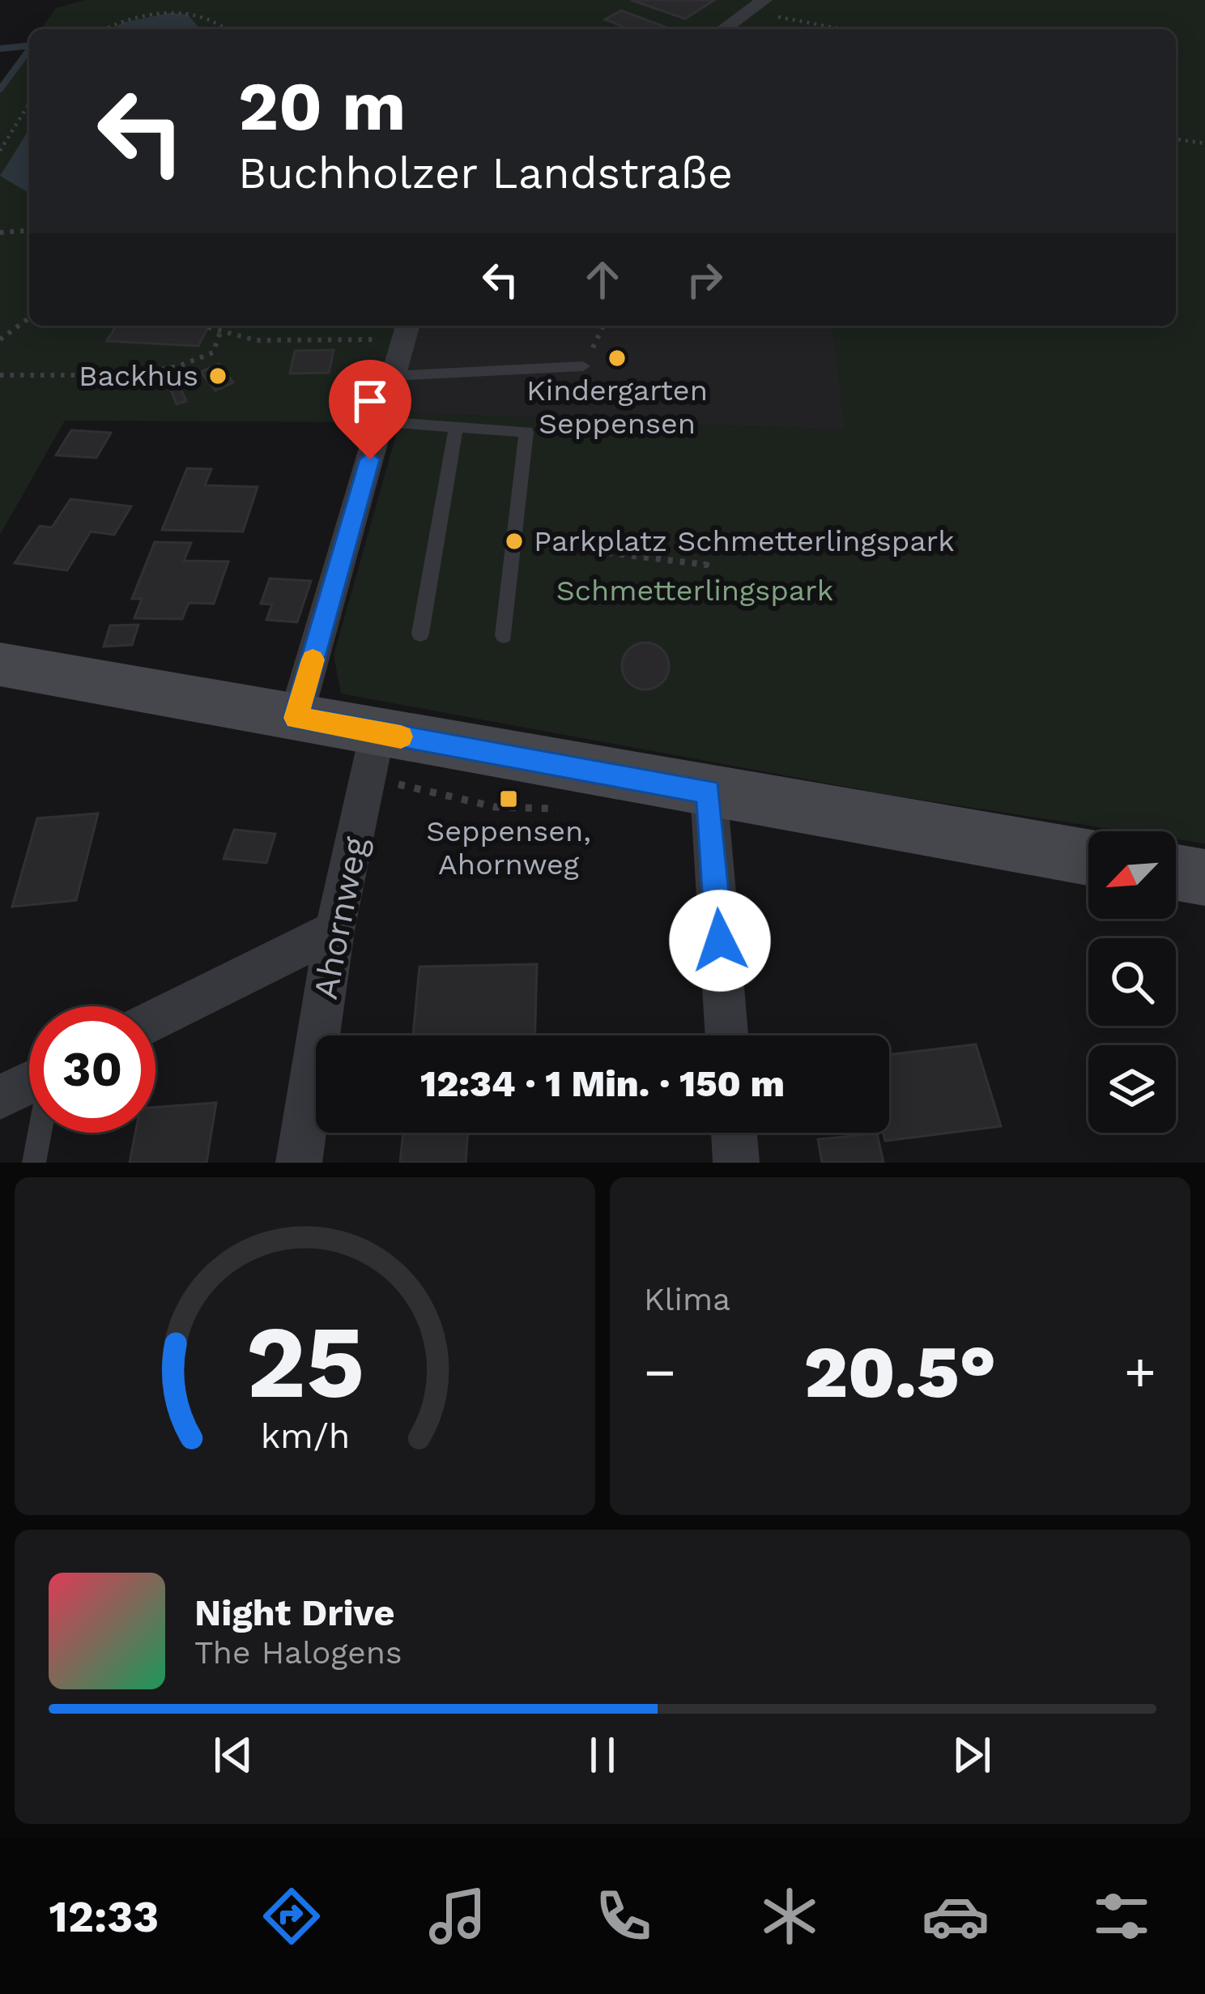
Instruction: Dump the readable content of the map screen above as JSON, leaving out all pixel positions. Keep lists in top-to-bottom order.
{
  "streets": {
    "street": ["Ahornweg"]
  },
  "parks": ["Schmetterlingspark"],
  "places": {
    "other": ["Kindergarten Seppensen", "Backhus", "Parkplatz Schmetterlingspark"],
    "transit": ["Seppensen, Ahornweg"]
  },
  "north": "bottom left",
  "page": {
    "turn": ["20 m", "Buchholzer Landstraße"],
    "limit": "30",
    "trip": "12:34 · 1 Min. · 150 m",
    "tile": "Klima",
    "heat": ["−", "20.5°", "+"],
    "song": ["Night Drive", "The Halogens"],
    "tabs": "12:33",
    "gauge": ["25", "km/h"]
  }
}
